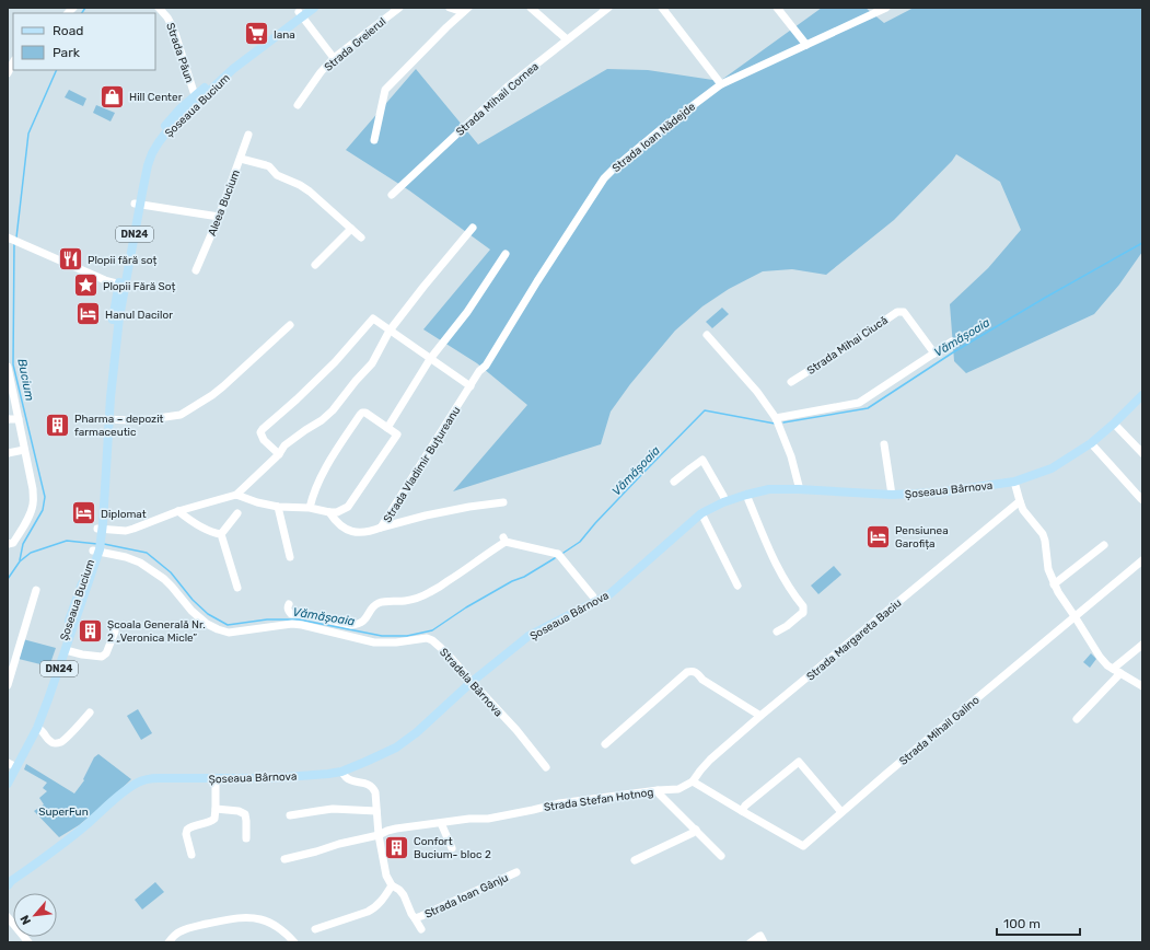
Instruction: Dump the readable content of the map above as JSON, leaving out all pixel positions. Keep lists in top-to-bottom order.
{
  "streets": {
    "main road": ["Șoseaua Bucium", "DN24", "Șoseaua Bârnova"],
    "street": [
      "Strada Greierul",
      "Strada Păun",
      "Strada Mihail Cornea",
      "Strada Ioan Nădejde",
      "Aleea Bucium",
      "Strada Mihai Ciucă",
      "Strada Vladimir Buțureanu",
      "Strada Margareta Baciu",
      "Stradela Bârnova",
      "Strada Mihail Galino",
      "Strada Stefan Hotnog",
      "Strada Ioan Gânju"
    ]
  },
  "crossings": [
    ["Strada Păun", "Șoseaua Bucium"],
    ["Șoseaua Bucium", "Stradela Bârnova"],
    ["Strada Ioan Nădejde", "Strada Vladimir Buțureanu"],
    ["Șoseaua Bârnova", "Stradela Bârnova"],
    ["Strada Margareta Baciu", "Strada Stefan Hotnog"]
  ],
  "water": ["Vămășoaia", "Bucium"],
  "parks": ["SuperFun"],
  "places": {
    "supermarket": ["Iana"],
    "shop": ["Hill Center"],
    "restaurant": ["Plopii fără soț"],
    "place": ["Plopii Fără Soț"],
    "hotel": ["Hanul Dacilor", "Diplomat", "Pensiunea Garofița"],
    "building": ["Pharma – depozit farmaceutic", "Școala Generală Nr. 2 „Veronica Micle”", "Confort Bucium- bloc 2"]
  },
  "legend": ["Road", "Park"],
  "scale_bar": "100 m",
  "north": "bottom left"
}
